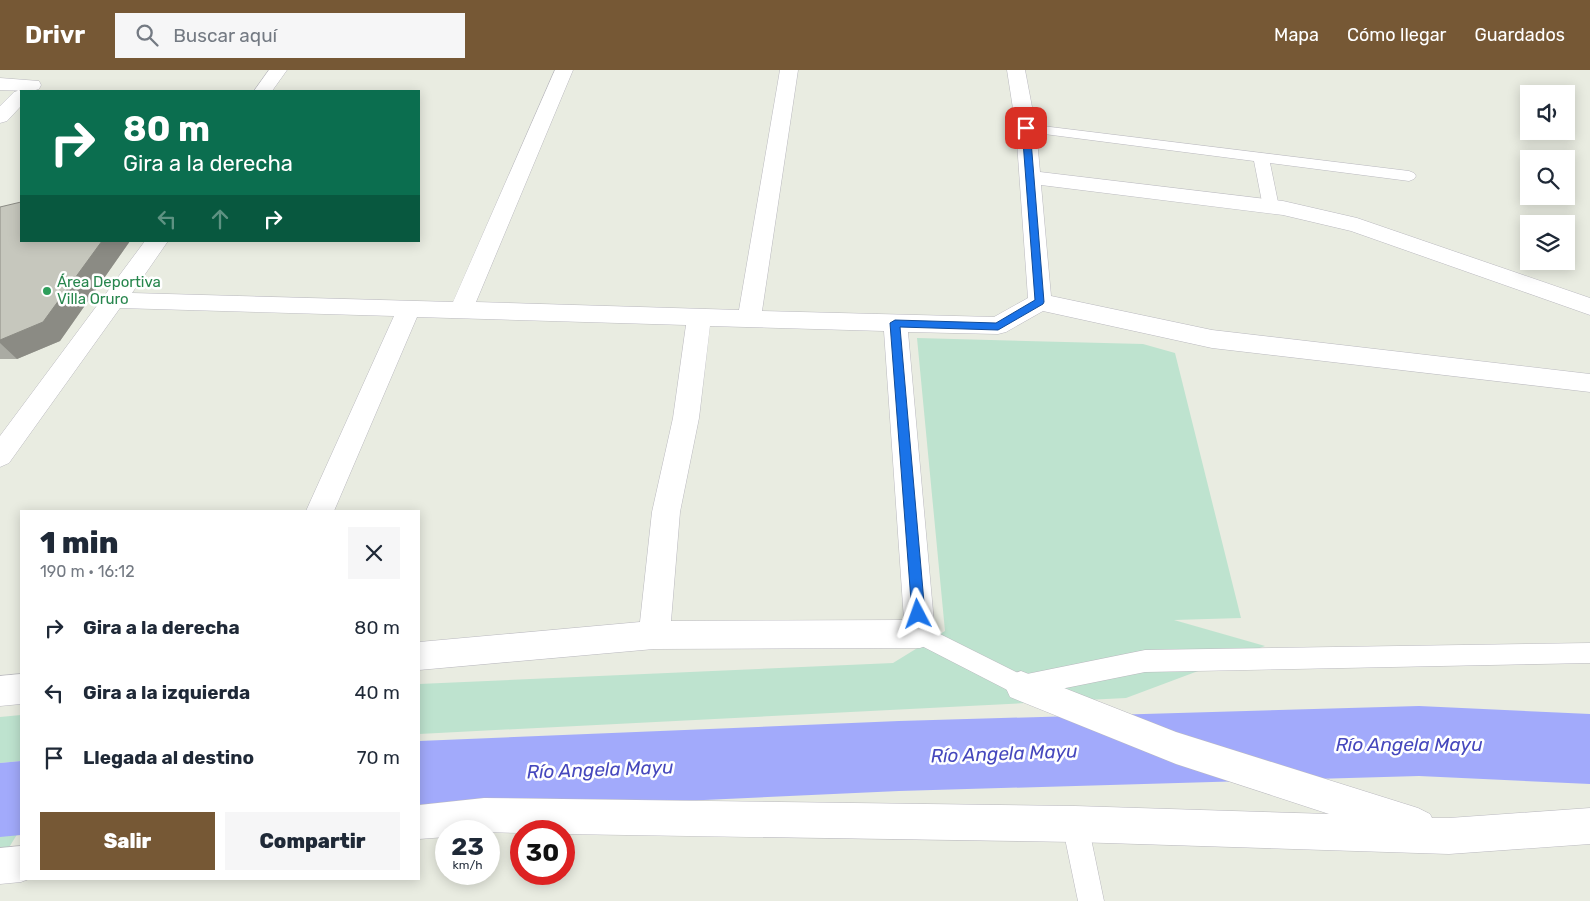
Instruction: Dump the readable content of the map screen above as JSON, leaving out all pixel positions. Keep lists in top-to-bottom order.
{
  "water": ["Río Angela Mayu"],
  "places": ["Área Deportiva Villa Oruro"],
  "page": {
    "header": "Drivr",
    "search": "Buscar aquí",
    "nav": ["Mapa", "Cómo llegar", "Guardados"],
    "turn": ["80 m", "Gira a la derecha"],
    "heading": ["1 min", "190 m · 16:12"],
    "list": [
      {
        "name": "Gira a la derecha",
        "value": "80 m"
      },
      {
        "name": "Gira a la izquierda",
        "value": "40 m"
      },
      {
        "name": "Llegada al destino",
        "value": "70 m"
      }
    ],
    "buttons": ["Salir", "Compartir"],
    "speed": "23 km/h",
    "limit": "30"
  }
}
